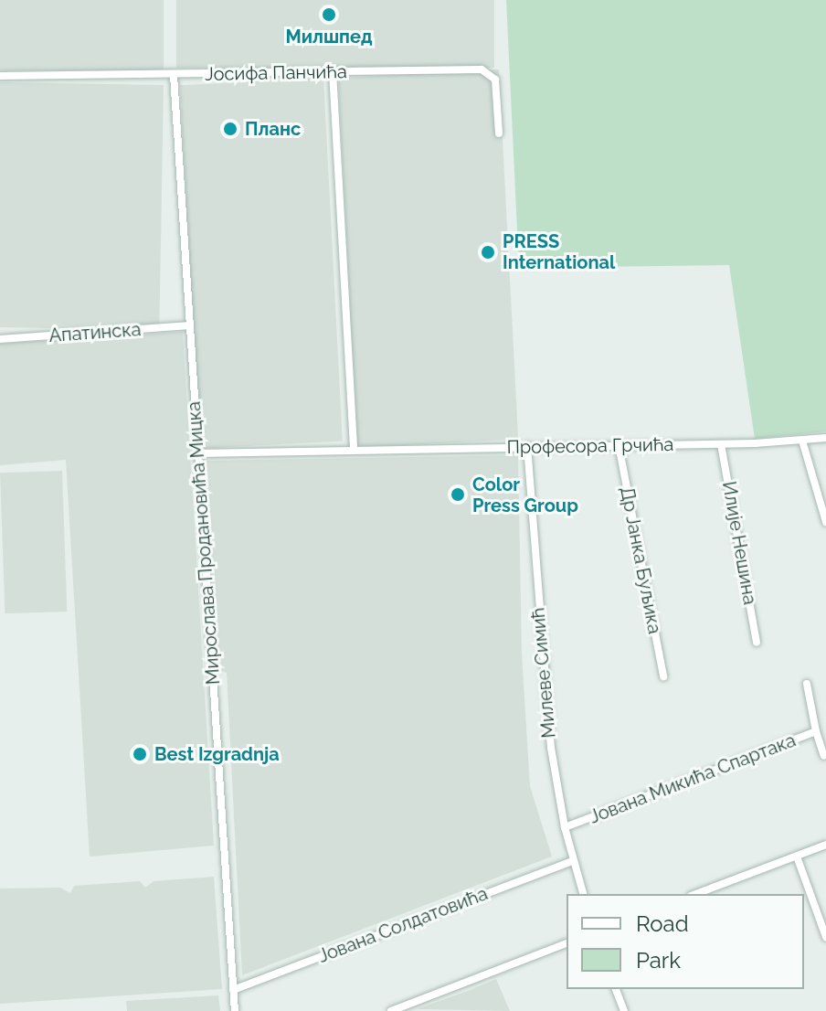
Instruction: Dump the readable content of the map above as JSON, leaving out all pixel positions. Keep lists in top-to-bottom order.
{
  "streets": {
    "street": [
      "Јосифа Панчића",
      "Апатинска",
      "Професора Грчића",
      "Мирослава Продановића Мицка",
      "Илије Нешина",
      "Др Јанка Буљика",
      "Милеве Симић",
      "Јована Микића Спартака",
      "Јована Солдатовића"
    ]
  },
  "crossings": [
    ["Јосифа Панчића", "Мирослава Продановића Мицка"],
    ["Апатинска", "Мирослава Продановића Мицка"],
    ["Професора Грчића", "Мирослава Продановића Мицка"],
    ["Професора Грчића", "Илије Нешина"],
    ["Професора Грчића", "Др Јанка Буљика"],
    ["Професора Грчића", "Милеве Симић"],
    ["Мирослава Продановића Мицка", "Јована Солдатовића"],
    ["Милеве Симић", "Јована Микића Спартака"],
    ["Милеве Симић", "Јована Солдатовића"]
  ],
  "places": [
    "Милшпед",
    "Планс",
    "PRESS International",
    "Color Press Group",
    "Best Izgradnja"
  ],
  "legend": ["Road", "Park"]
}
